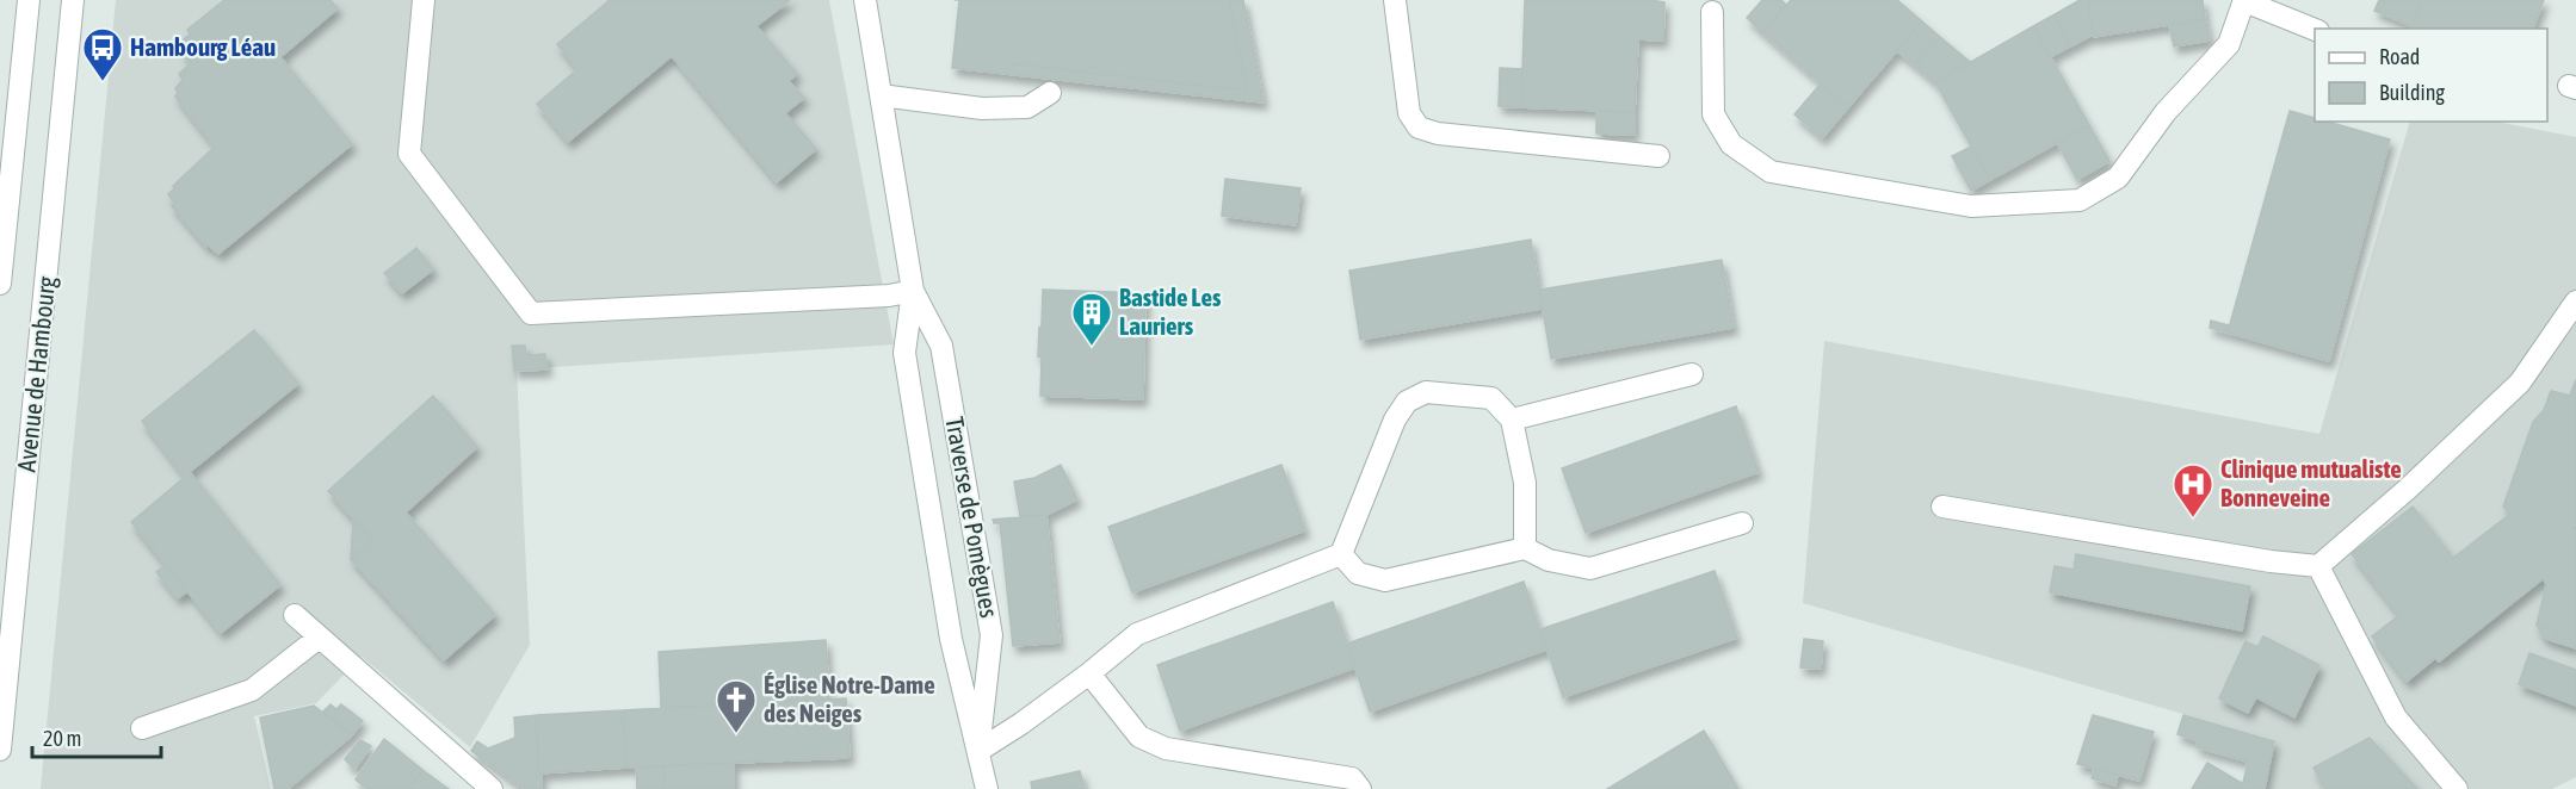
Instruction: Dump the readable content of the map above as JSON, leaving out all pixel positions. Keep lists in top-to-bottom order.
{
  "streets": {
    "street": ["Avenue de Hambourg", "Traverse de Pomègues"]
  },
  "places": {
    "bus stop": ["Hambourg Léau"],
    "building": ["Bastide Les Lauriers"],
    "hospital": ["Clinique mutualiste Bonneveine"],
    "church": ["Église Notre-Dame des Neiges"]
  },
  "legend": ["Road", "Building"],
  "scale_bar": "20 m"
}
